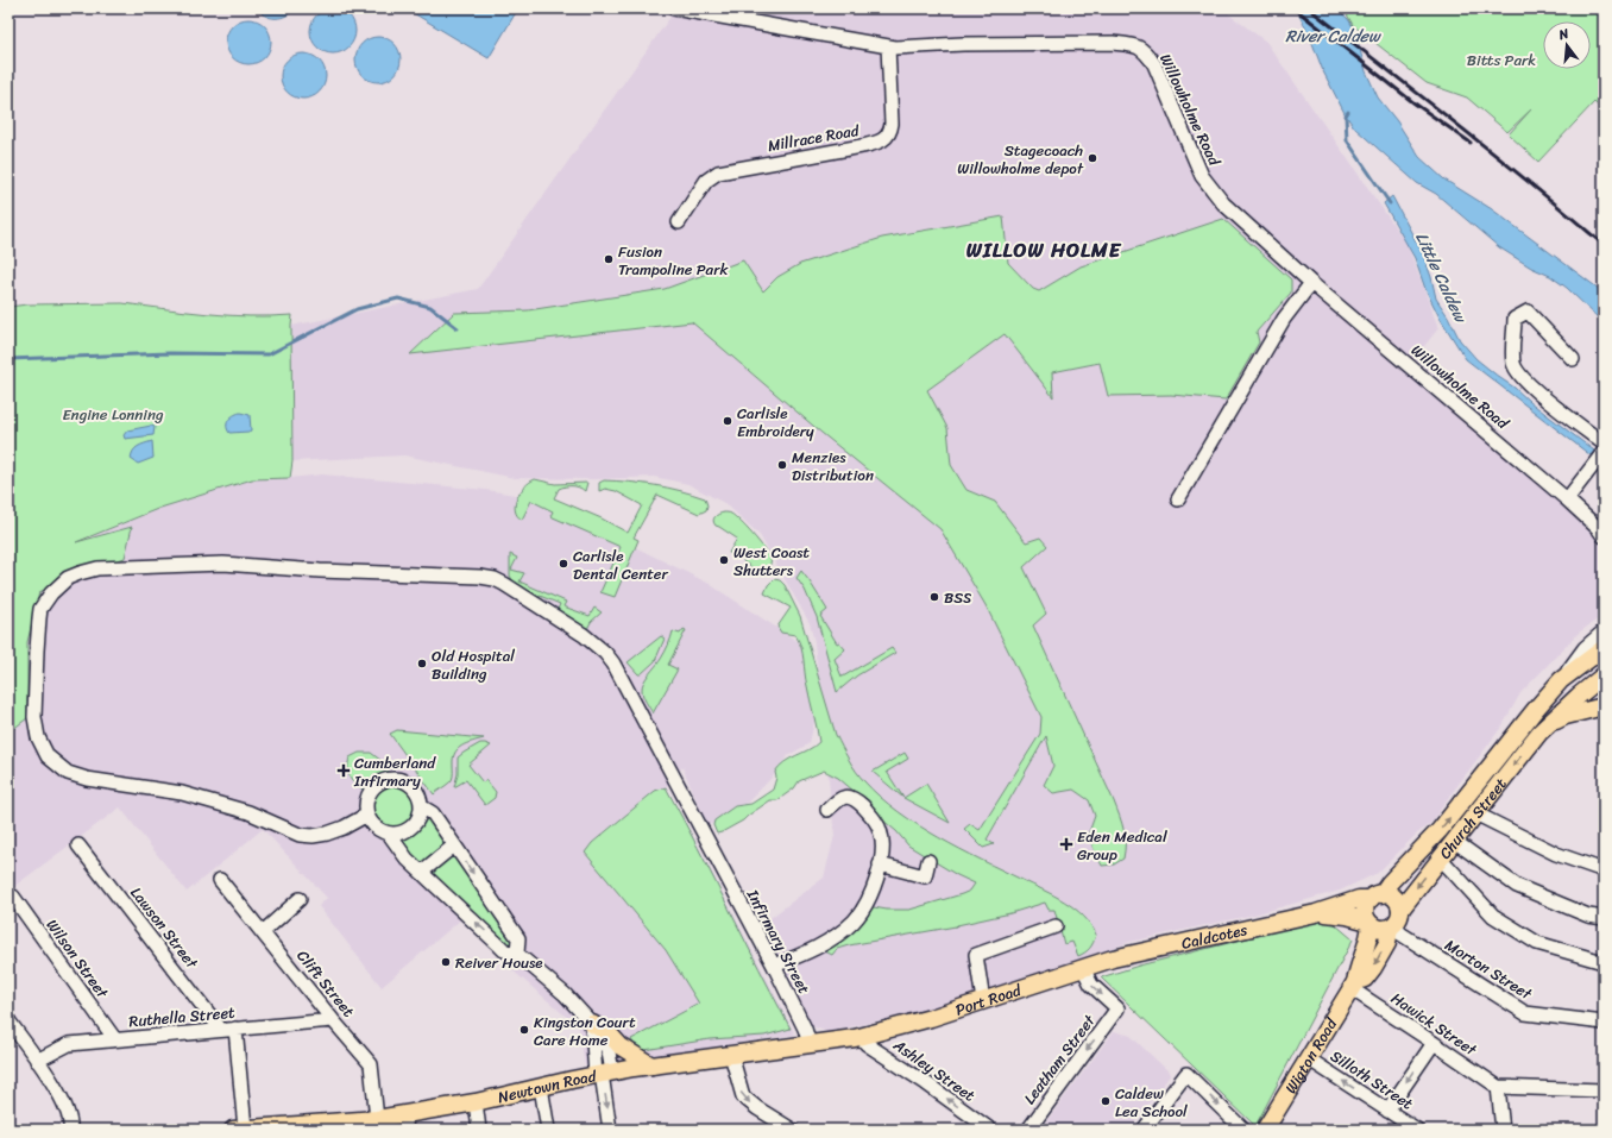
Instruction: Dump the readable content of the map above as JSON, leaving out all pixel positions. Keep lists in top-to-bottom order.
{
  "streets": {
    "main road": [
      "Church Street",
      "Caldcotes",
      "Port Road",
      "Wigton Road",
      "Newtown Road"
    ],
    "street": [
      "Willowholme Road",
      "Millrace Road",
      "Lawson Street",
      "Infirmary Street",
      "Wilson Street",
      "Morton Street",
      "Clift Street",
      "Ruthella Street",
      "Hawick Street",
      "Leatham Street",
      "Ashley Street",
      "Silloth Street"
    ]
  },
  "crossings": [
    ["Willowholme Road", "Millrace Road"],
    ["Church Street", "Caldcotes"],
    ["Church Street", "Morton Street"],
    ["Church Street", "Wigton Road"],
    ["Lawson Street", "Ruthella Street"],
    ["Caldcotes", "Morton Street"],
    ["Caldcotes", "Port Road"],
    ["Caldcotes", "Wigton Road"],
    ["Infirmary Street", "Newtown Road"],
    ["Wilson Street", "Ruthella Street"],
    ["Morton Street", "Wigton Road"],
    ["Clift Street", "Ruthella Street"],
    ["Clift Street", "Newtown Road"],
    ["Port Road", "Leatham Street"],
    ["Port Road", "Ashley Street"],
    ["Port Road", "Newtown Road"],
    ["Hawick Street", "Wigton Road"],
    ["Wigton Road", "Silloth Street"],
    ["Ashley Street", "Newtown Road"]
  ],
  "one_way": ["Leatham Street", "Ashley Street", "Silloth Street"],
  "districts": ["WILLOW HOLME"],
  "water": ["River Caldew", "Little Caldew"],
  "parks": ["Bitts Park", "Engine Lonning"],
  "places": {
    "other": [
      "Stagecoach Willowholme depot",
      "Fusion Trampoline Park",
      "Carlisle Embroidery",
      "Menzies Distribution",
      "West Coast Shutters",
      "Carlisle Dental Center",
      "BSS",
      "Old Hospital Building",
      "Reiver House",
      "Kingston Court Care Home",
      "Caldew Lea School"
    ],
    "health": ["Cumberland Infirmary", "Eden Medical Group"]
  },
  "north": "top"
}
